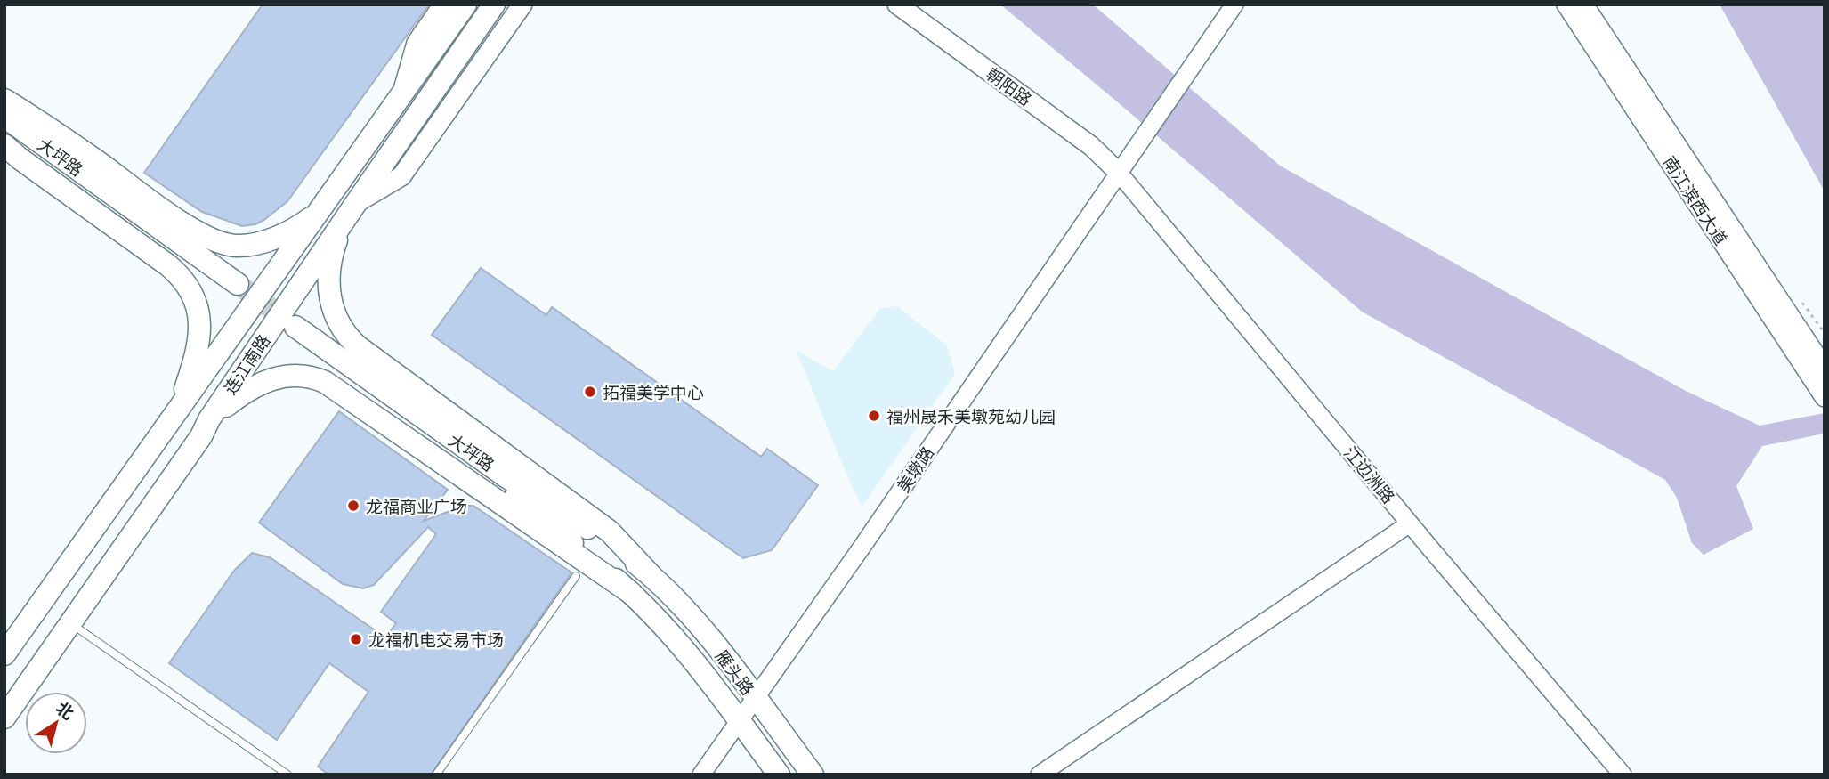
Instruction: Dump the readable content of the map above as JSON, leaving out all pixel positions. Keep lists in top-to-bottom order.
{
  "streets": {
    "main road": [
      "朝阳路",
      "大坪路",
      "南江滨西大道",
      "连江南路",
      "雁头路"
    ],
    "street": ["美墩路", "江边洲路"]
  },
  "crossings": [
    ["朝阳路", "美墩路"],
    ["朝阳路", "江边洲路"],
    ["大坪路", "雁头路"],
    ["美墩路", "江边洲路"],
    ["美墩路", "雁头路"]
  ],
  "places": [
    "拓福美学中心",
    "福州晟禾美墩苑幼儿园",
    "龙福商业广场",
    "龙福机电交易市场"
  ],
  "north": "top right"
}
